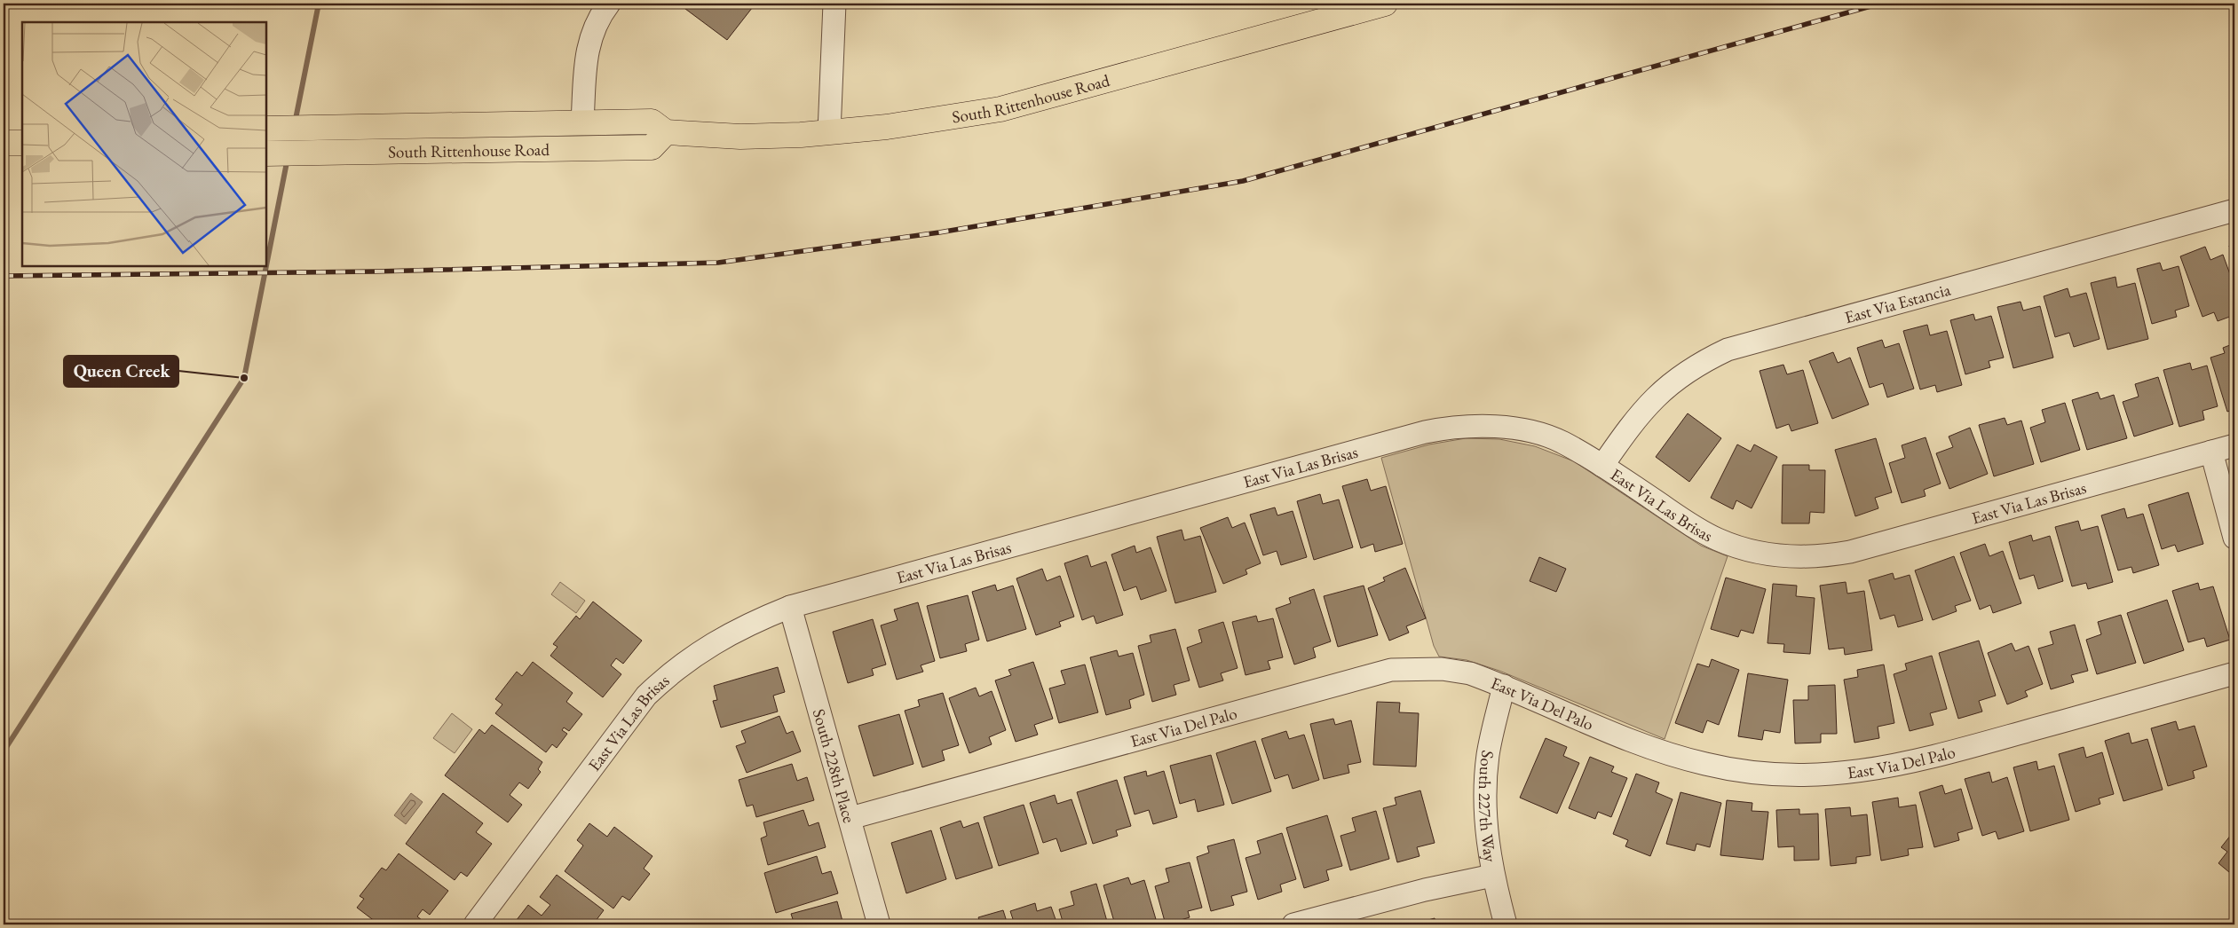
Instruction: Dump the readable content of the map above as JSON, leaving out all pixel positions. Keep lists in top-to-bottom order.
{
  "streets": {
    "main road": ["South Rittenhouse Road"],
    "street": [
      "East Via Estancia",
      "East Via Las Brisas",
      "East Via Del Palo",
      "South 228th Place",
      "South 227th Way"
    ]
  },
  "crossings": [
    ["East Via Estancia", "East Via Las Brisas"],
    ["East Via Las Brisas", "South 228th Place"],
    ["East Via Del Palo", "South 228th Place"],
    ["East Via Del Palo", "South 227th Way"]
  ],
  "places": ["Queen Creek"]
}
